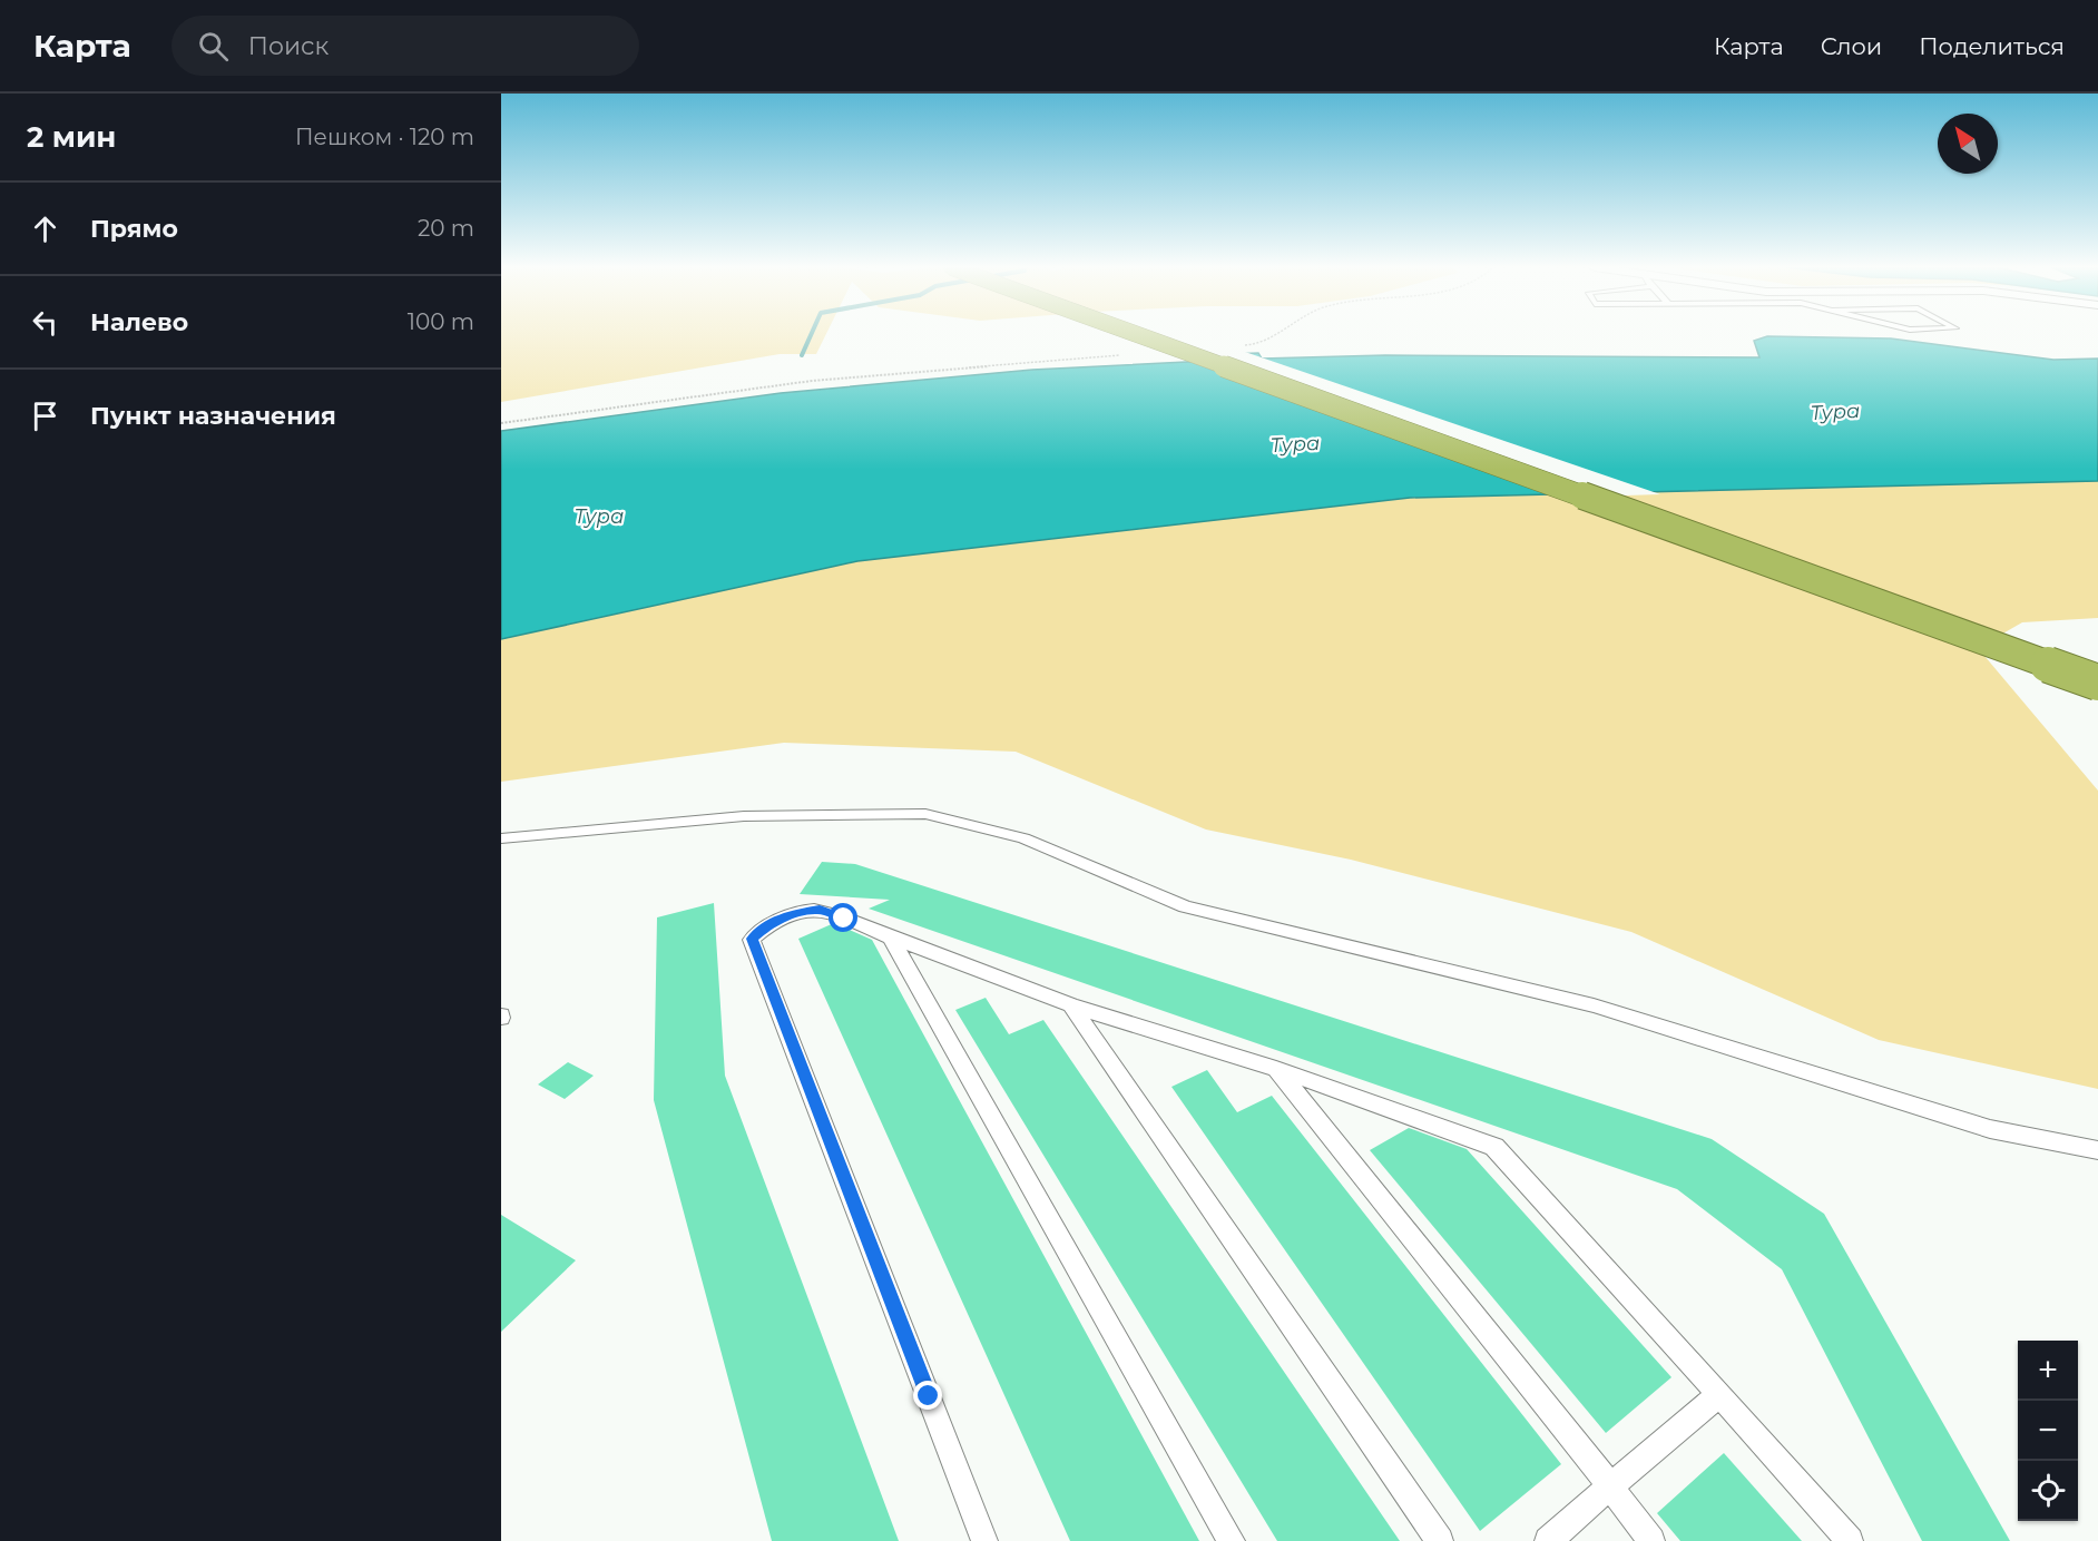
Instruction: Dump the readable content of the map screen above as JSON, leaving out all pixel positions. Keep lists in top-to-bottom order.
{
  "water": ["Тура"],
  "north": "top left",
  "page": {
    "header": "Карта",
    "search": "Поиск",
    "nav": ["Карта", "Слои", "Поделиться"],
    "heading": ["2 мин", "Пешком · 120 m"],
    "list": [
      ["Прямо", "20 m"],
      ["Налево", "100 m"],
      "Пункт назначения"
    ],
    "map_buttons": ["+", "−"]
  }
}
